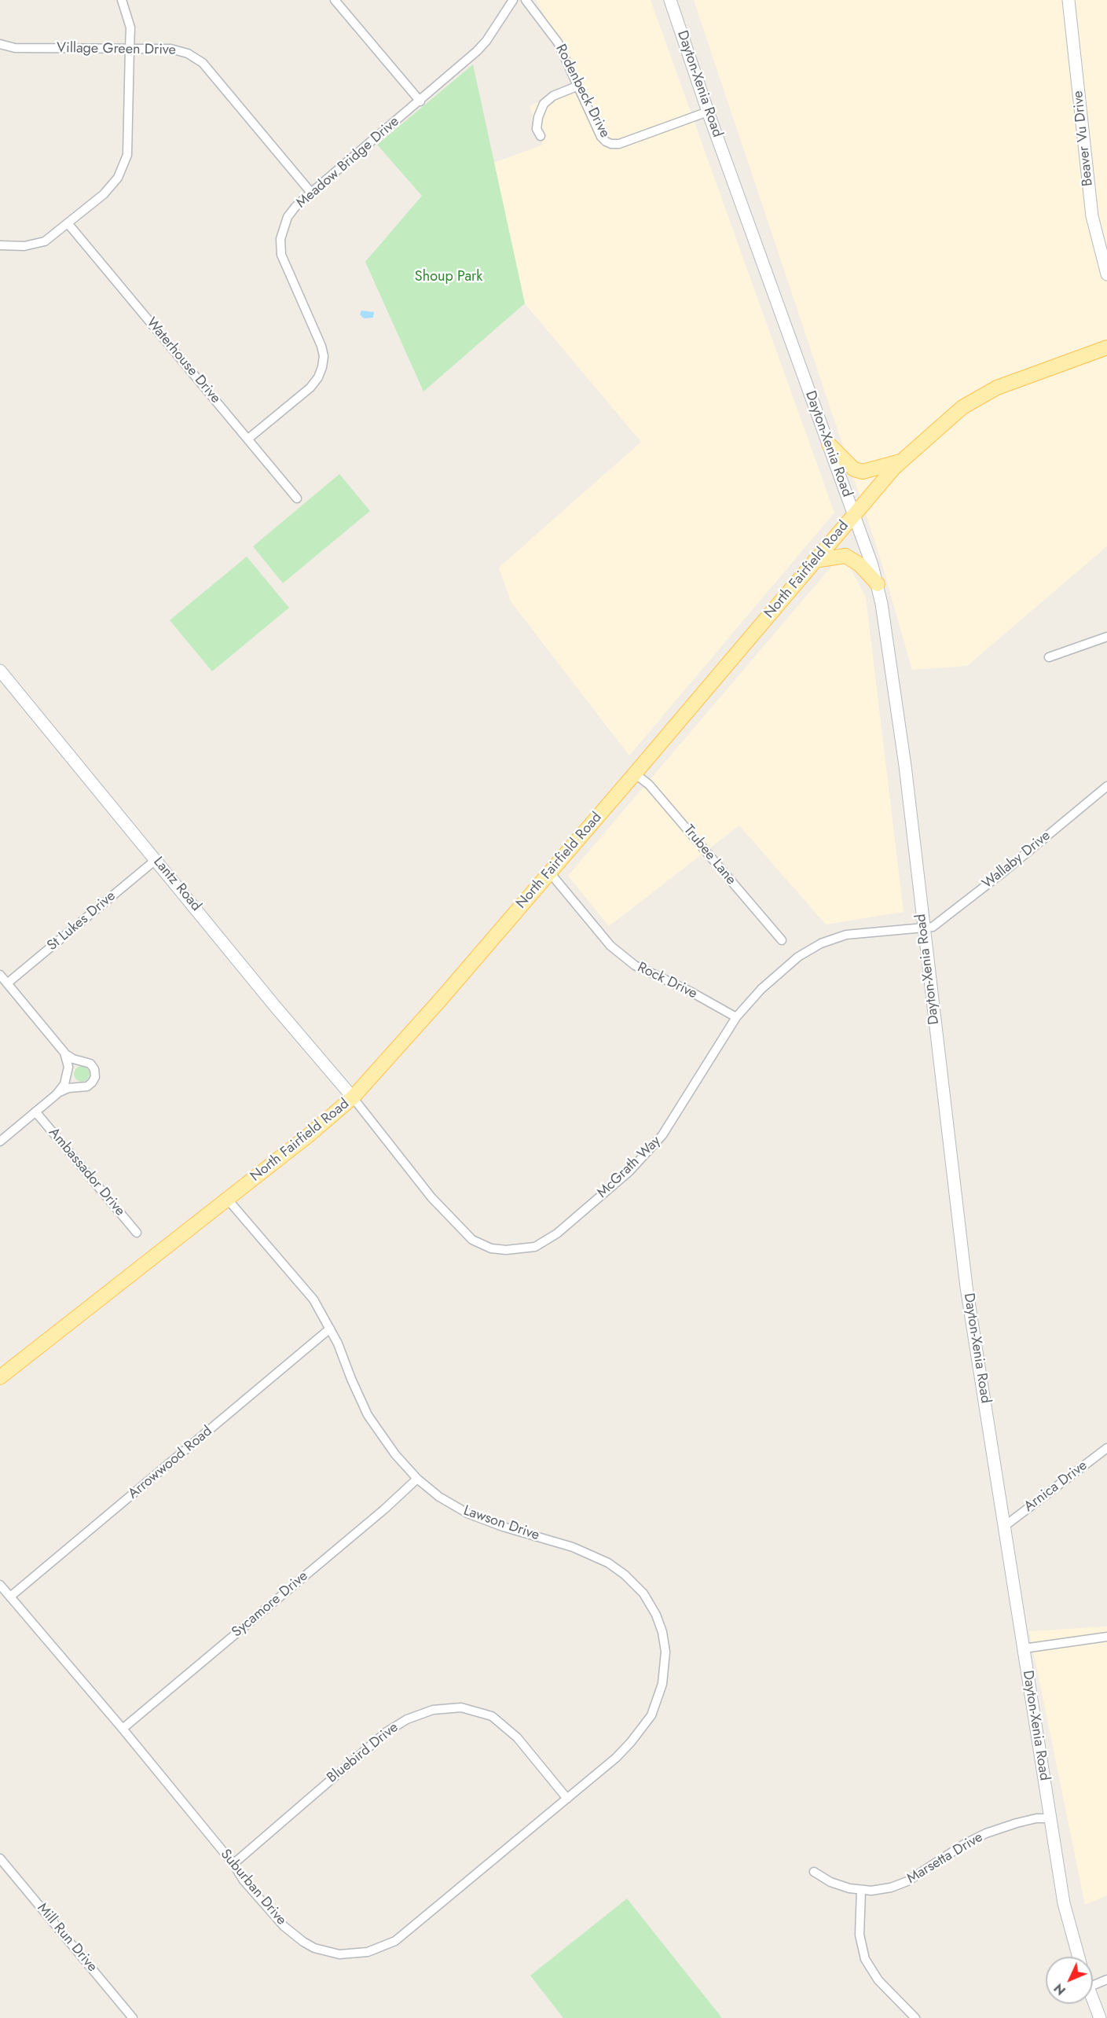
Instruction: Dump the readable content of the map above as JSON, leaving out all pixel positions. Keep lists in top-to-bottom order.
{
  "streets": {
    "main road": [
      "Dayton-Xenia Road",
      "Beaver Vu Drive",
      "North Fairfield Road",
      "Lantz Road"
    ],
    "street": [
      "Village Green Drive",
      "Rodenbeck Drive",
      "Meadow Bridge Drive",
      "Waterhouse Drive",
      "Trubee Lane",
      "Wallaby Drive",
      "St Lukes Drive",
      "Rock Drive",
      "McGrath Way",
      "Ambassador Drive",
      "Arrowwood Road",
      "Arnica Drive",
      "Lawson Drive",
      "Sycamore Drive",
      "Bluebird Drive",
      "Marsetta Drive",
      "Suburban Drive",
      "Mill Run Drive"
    ]
  },
  "crossings": [
    ["Village Green Drive", "Meadow Bridge Drive"],
    ["Dayton-Xenia Road", "Rodenbeck Drive"],
    ["Dayton-Xenia Road", "North Fairfield Road"],
    ["Dayton-Xenia Road", "Wallaby Drive"],
    ["Dayton-Xenia Road", "McGrath Way"],
    ["Dayton-Xenia Road", "Arnica Drive"],
    ["Dayton-Xenia Road", "Marsetta Drive"],
    ["Meadow Bridge Drive", "Waterhouse Drive"],
    ["North Fairfield Road", "Trubee Lane"],
    ["North Fairfield Road", "Lantz Road"],
    ["North Fairfield Road", "Rock Drive"],
    ["North Fairfield Road", "McGrath Way"],
    ["North Fairfield Road", "Lawson Drive"],
    ["Wallaby Drive", "McGrath Way"],
    ["Lantz Road", "St Lukes Drive"],
    ["Lantz Road", "McGrath Way"],
    ["Rock Drive", "McGrath Way"],
    ["Arrowwood Road", "Lawson Drive"],
    ["Arrowwood Road", "Suburban Drive"],
    ["Lawson Drive", "Sycamore Drive"],
    ["Lawson Drive", "Bluebird Drive"],
    ["Lawson Drive", "Suburban Drive"],
    ["Sycamore Drive", "Suburban Drive"],
    ["Bluebird Drive", "Suburban Drive"]
  ],
  "parks": ["Shoup Park"],
  "north": "bottom left"
}
